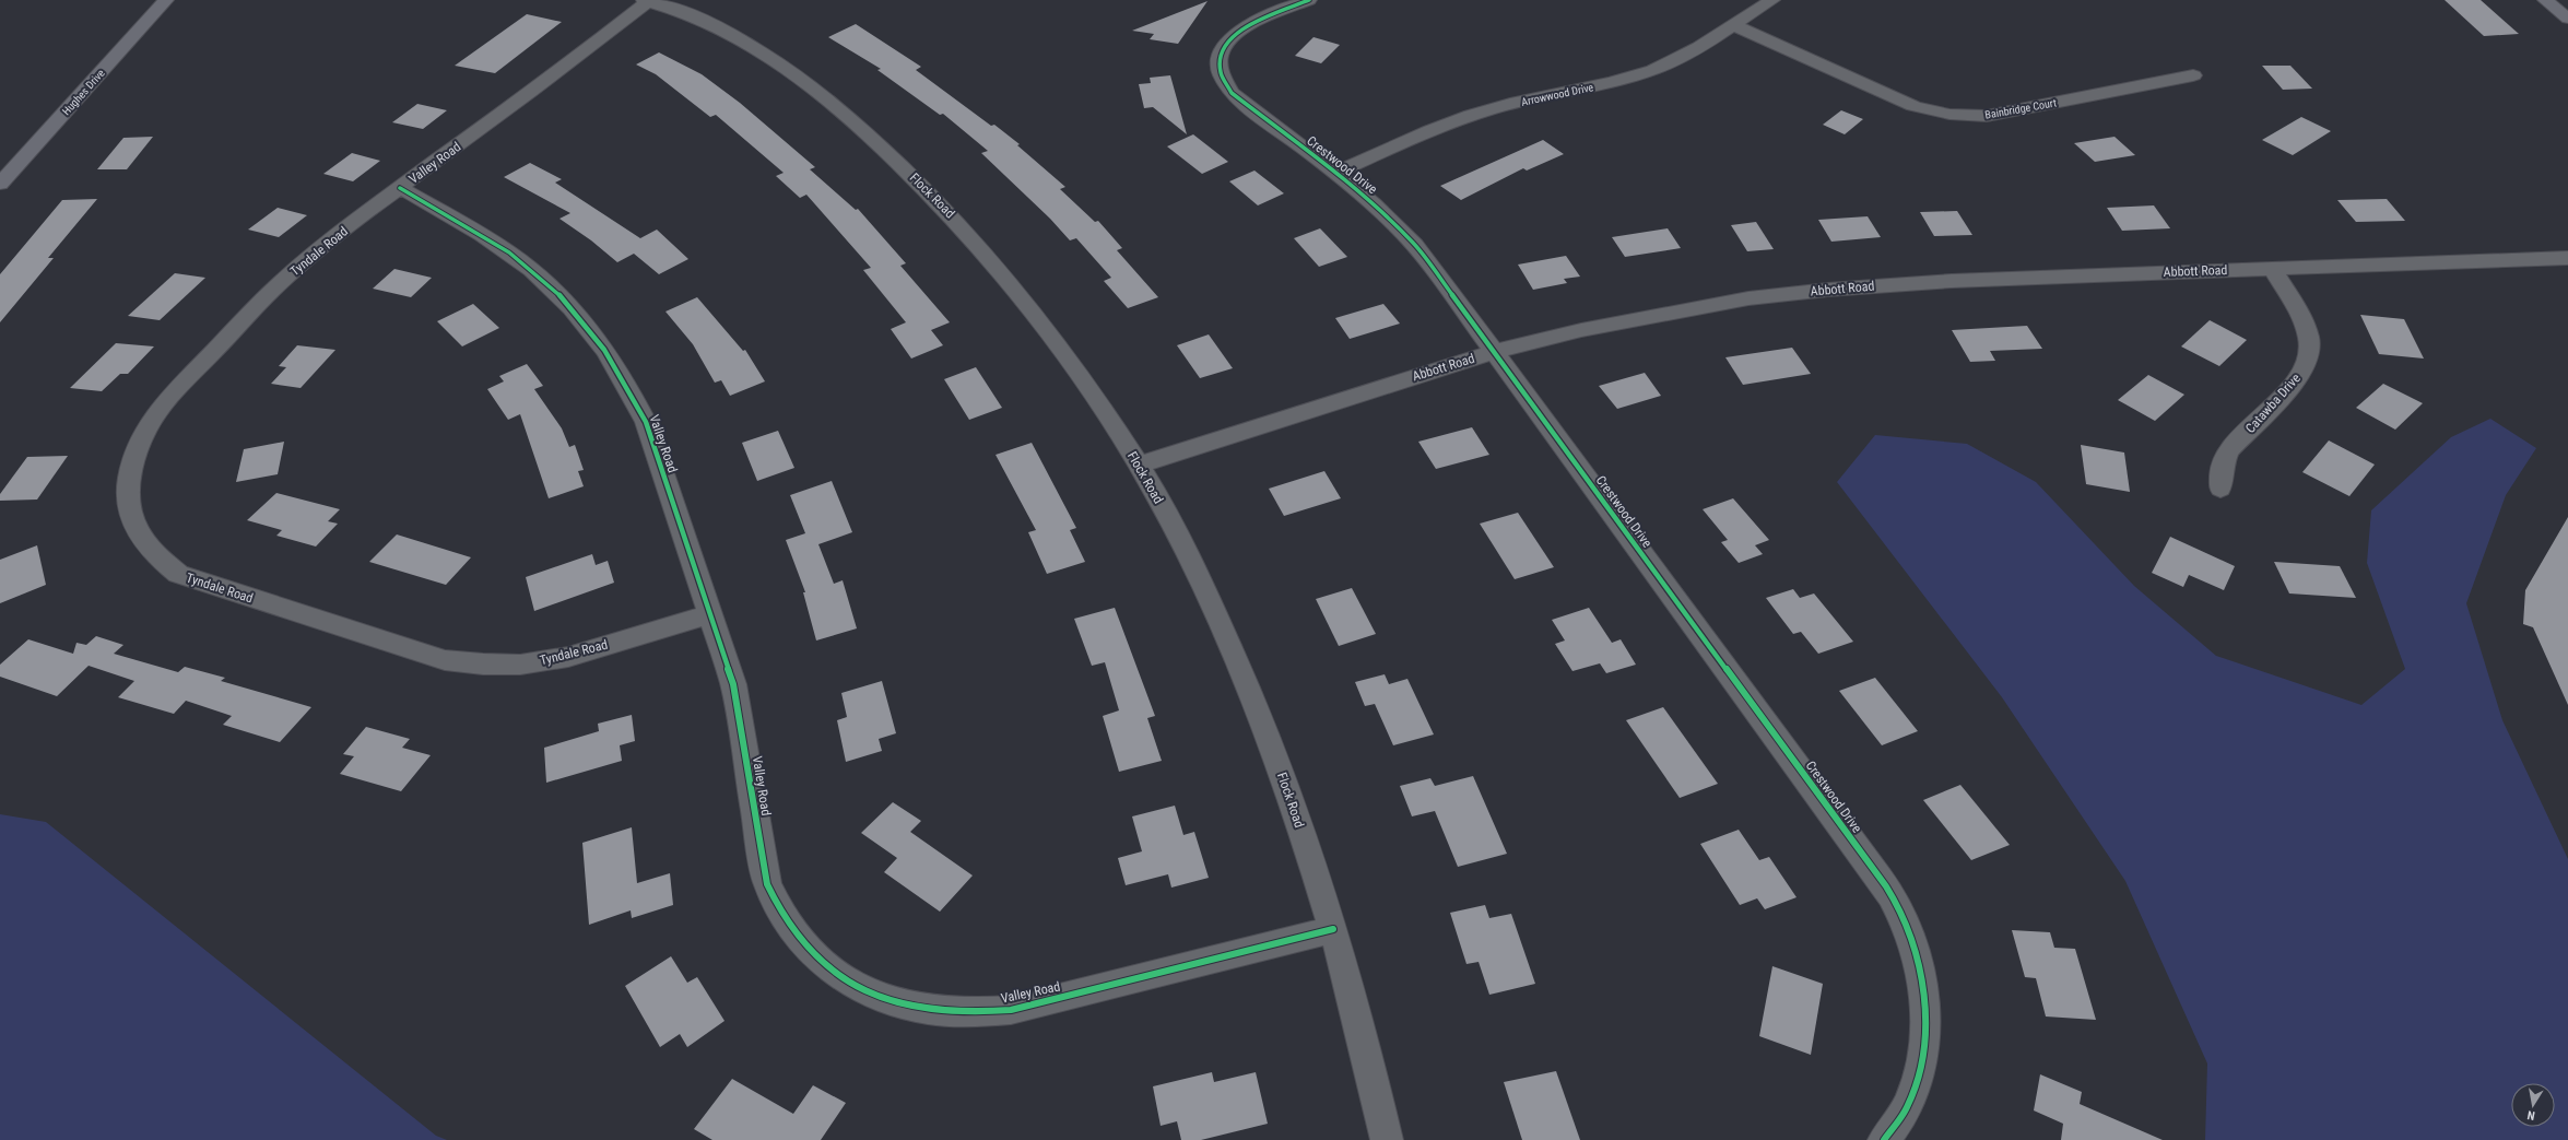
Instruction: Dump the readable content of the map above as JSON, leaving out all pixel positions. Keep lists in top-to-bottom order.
{
  "streets": {
    "street": [
      "Hughes Drive",
      "Arrowwood Drive",
      "Bainbridge Court",
      "Valley Road",
      "Crestwood Drive",
      "Flock Road",
      "Tyndale Road",
      "Abbott Road",
      "Catawba Drive"
    ]
  },
  "crossings": [
    ["Arrowwood Drive", "Bainbridge Court"],
    ["Arrowwood Drive", "Crestwood Drive"],
    ["Valley Road", "Flock Road"],
    ["Valley Road", "Tyndale Road"],
    ["Crestwood Drive", "Abbott Road"],
    ["Flock Road", "Abbott Road"],
    ["Abbott Road", "Catawba Drive"]
  ],
  "north": "bottom"
}
